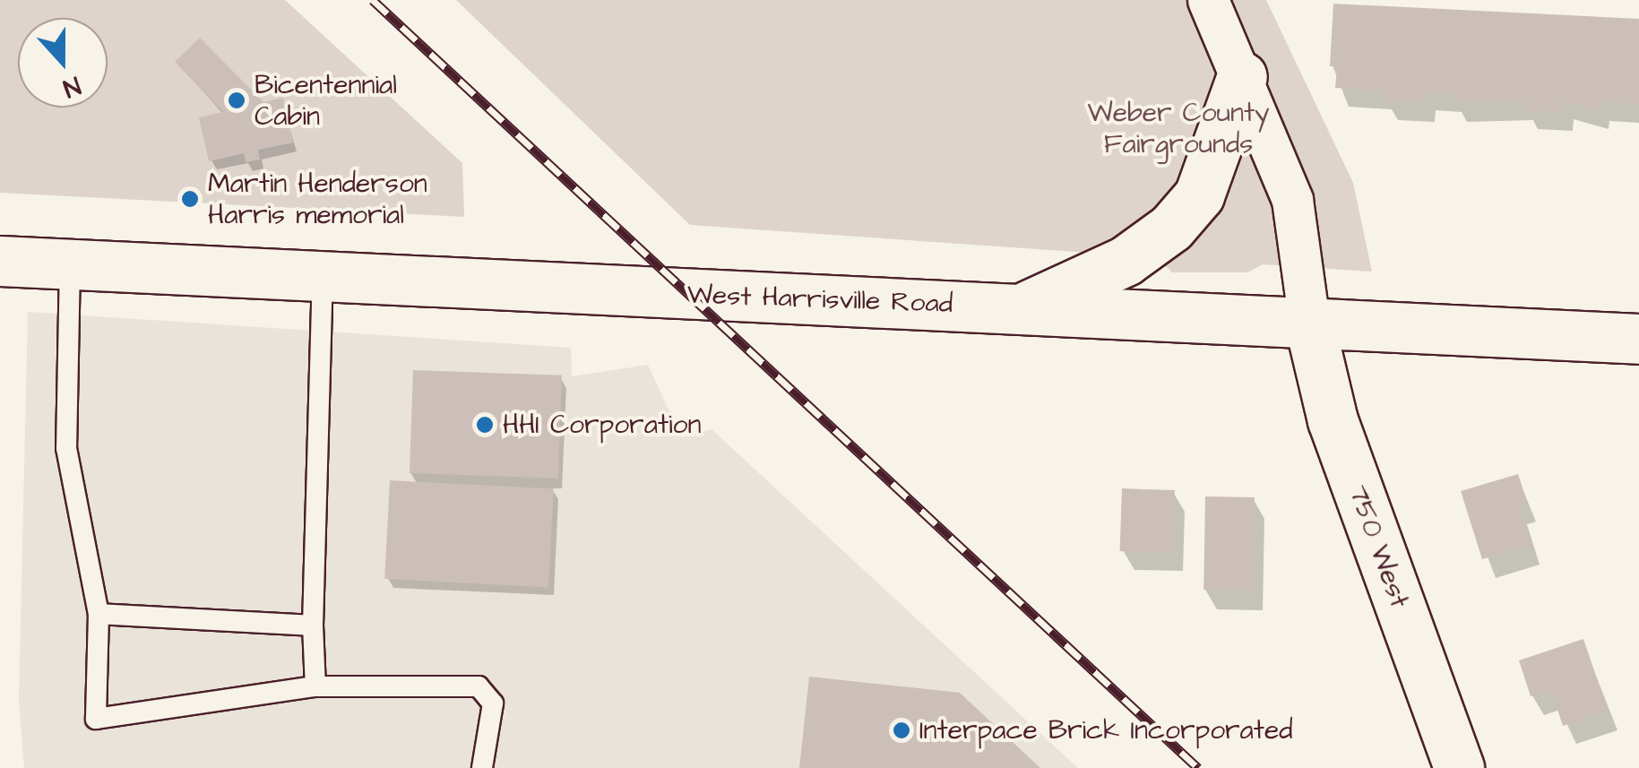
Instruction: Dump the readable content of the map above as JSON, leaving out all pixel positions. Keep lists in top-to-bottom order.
{
  "streets": {
    "main road": ["West Harrisville Road", "750 West"]
  },
  "crossings": [
    ["West Harrisville Road", "750 West"]
  ],
  "parks": ["Weber County Fairgrounds"],
  "places": [
    "Bicentennial Cabin",
    "Martin Henderson Harris memorial",
    "HHI Corporation",
    "Interpace Brick Incorporated"
  ],
  "north": "bottom"
}
